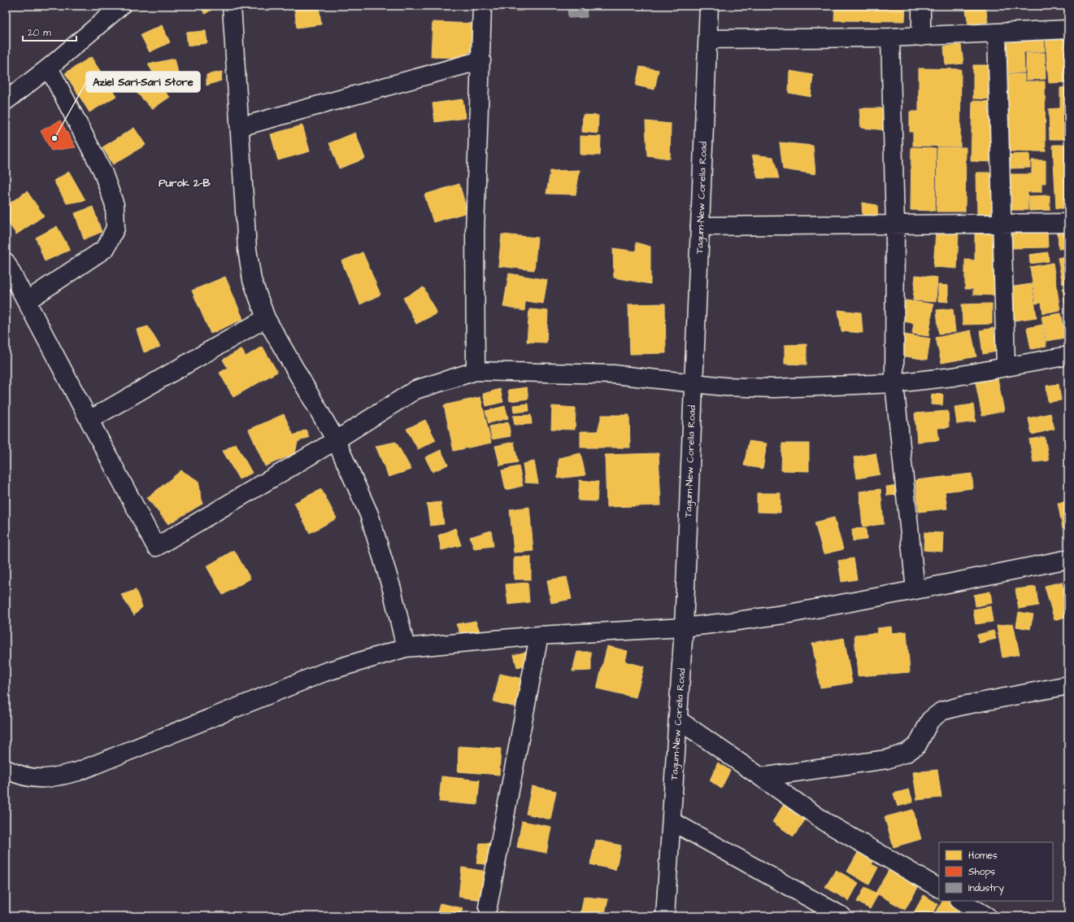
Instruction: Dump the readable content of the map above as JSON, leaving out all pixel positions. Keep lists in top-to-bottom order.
{
  "streets": {
    "street": ["Tagum-New Corella Road"]
  },
  "districts": ["Purok 2-B"],
  "places": ["Aziel Sari-Sari Store"],
  "legend": ["Homes", "Shops", "Industry"],
  "scale_bar": "20 m"
}
